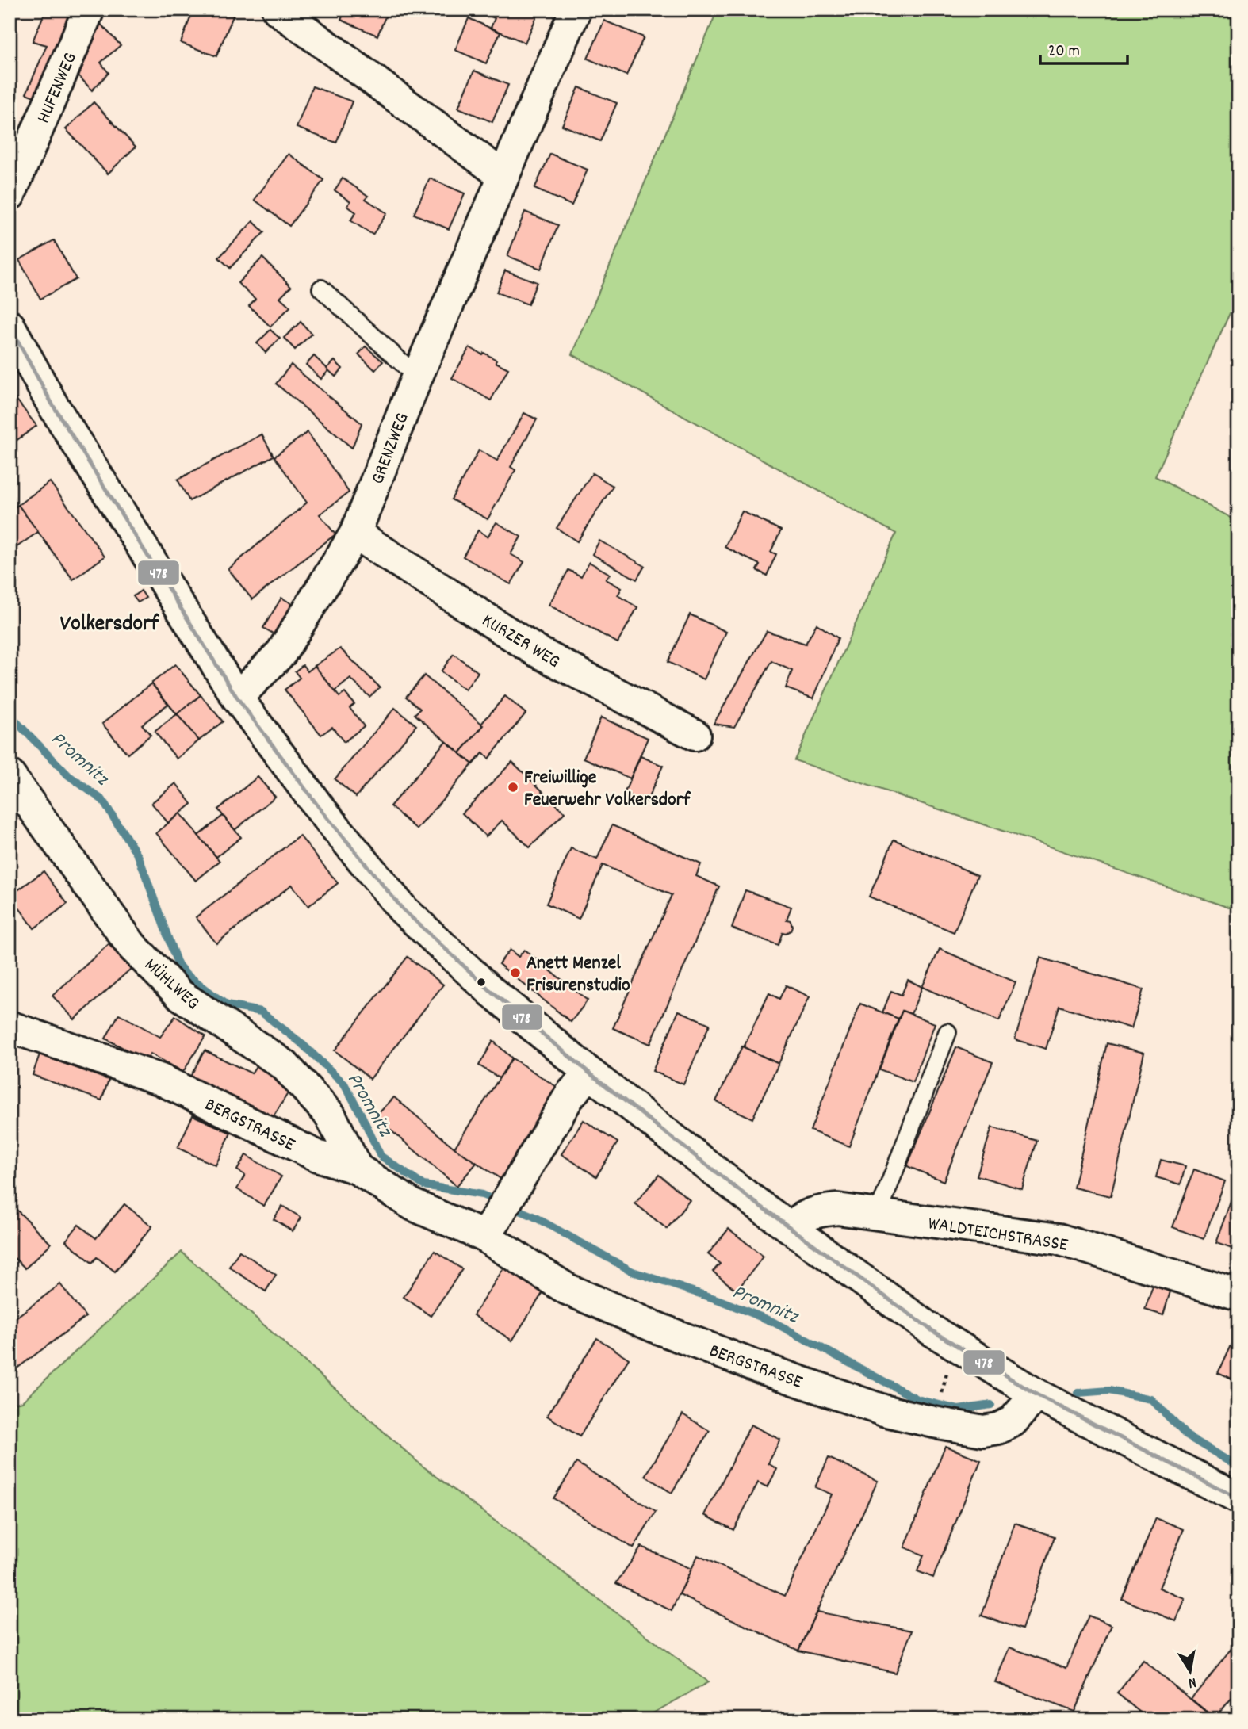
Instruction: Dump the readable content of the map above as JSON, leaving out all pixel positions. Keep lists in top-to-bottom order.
{
  "streets": {
    "street": [
      "HUFENWEG",
      "GRENZWEG",
      "KURZER WEG",
      "MÜHLWEG",
      "BERGSTRASSE",
      "WALDTEICHSTRASSE"
    ]
  },
  "crossings": [
    ["GRENZWEG", "KURZER WEG"],
    ["MÜHLWEG", "BERGSTRASSE"]
  ],
  "districts": ["Volkersdorf"],
  "water": ["Promnitz"],
  "places": ["Freiwillige Feuerwehr Volkersdorf", "Anett Menzel Frisurenstudio"],
  "lines": ["transit line 478"],
  "scale_bar": "20 m",
  "north": "bottom"
}
